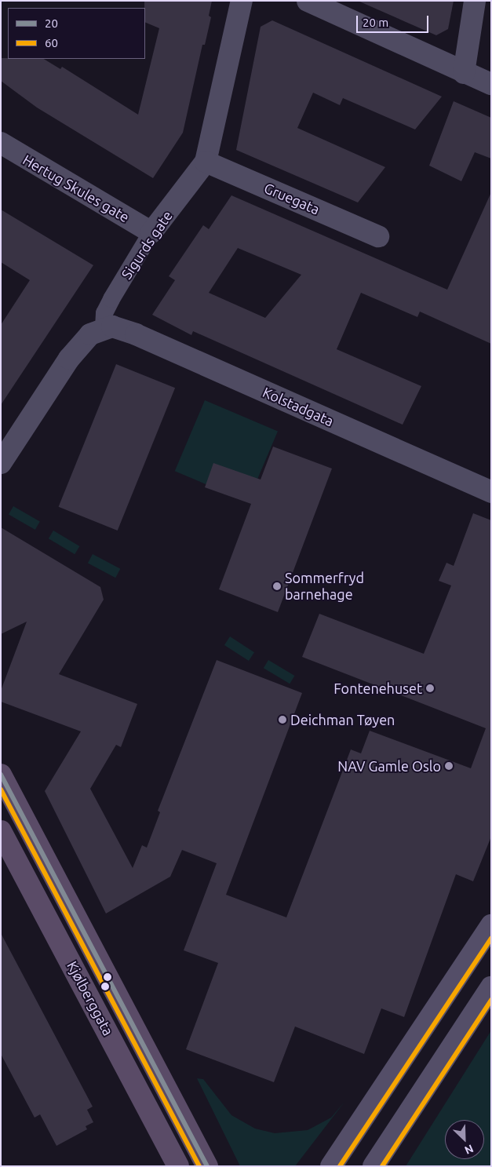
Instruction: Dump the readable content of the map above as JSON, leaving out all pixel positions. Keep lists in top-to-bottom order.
{
  "streets": {
    "main road": ["Kjølberggata"],
    "street": [
      "Hertug Skules gate",
      "Gruegata",
      "Sigurds gate",
      "Kolstadgata"
    ]
  },
  "crossings": [
    ["Hertug Skules gate", "Sigurds gate"],
    ["Gruegata", "Sigurds gate"],
    ["Sigurds gate", "Kolstadgata"]
  ],
  "places": [
    "Sommerfryd barnehage",
    "Fontenehuset",
    "Deichman Tøyen",
    "NAV Gamle Oslo"
  ],
  "lines": ["transit line 20", "transit line 60"],
  "legend": ["20", "60"],
  "scale_bar": "20 m",
  "north": "bottom right"
}
